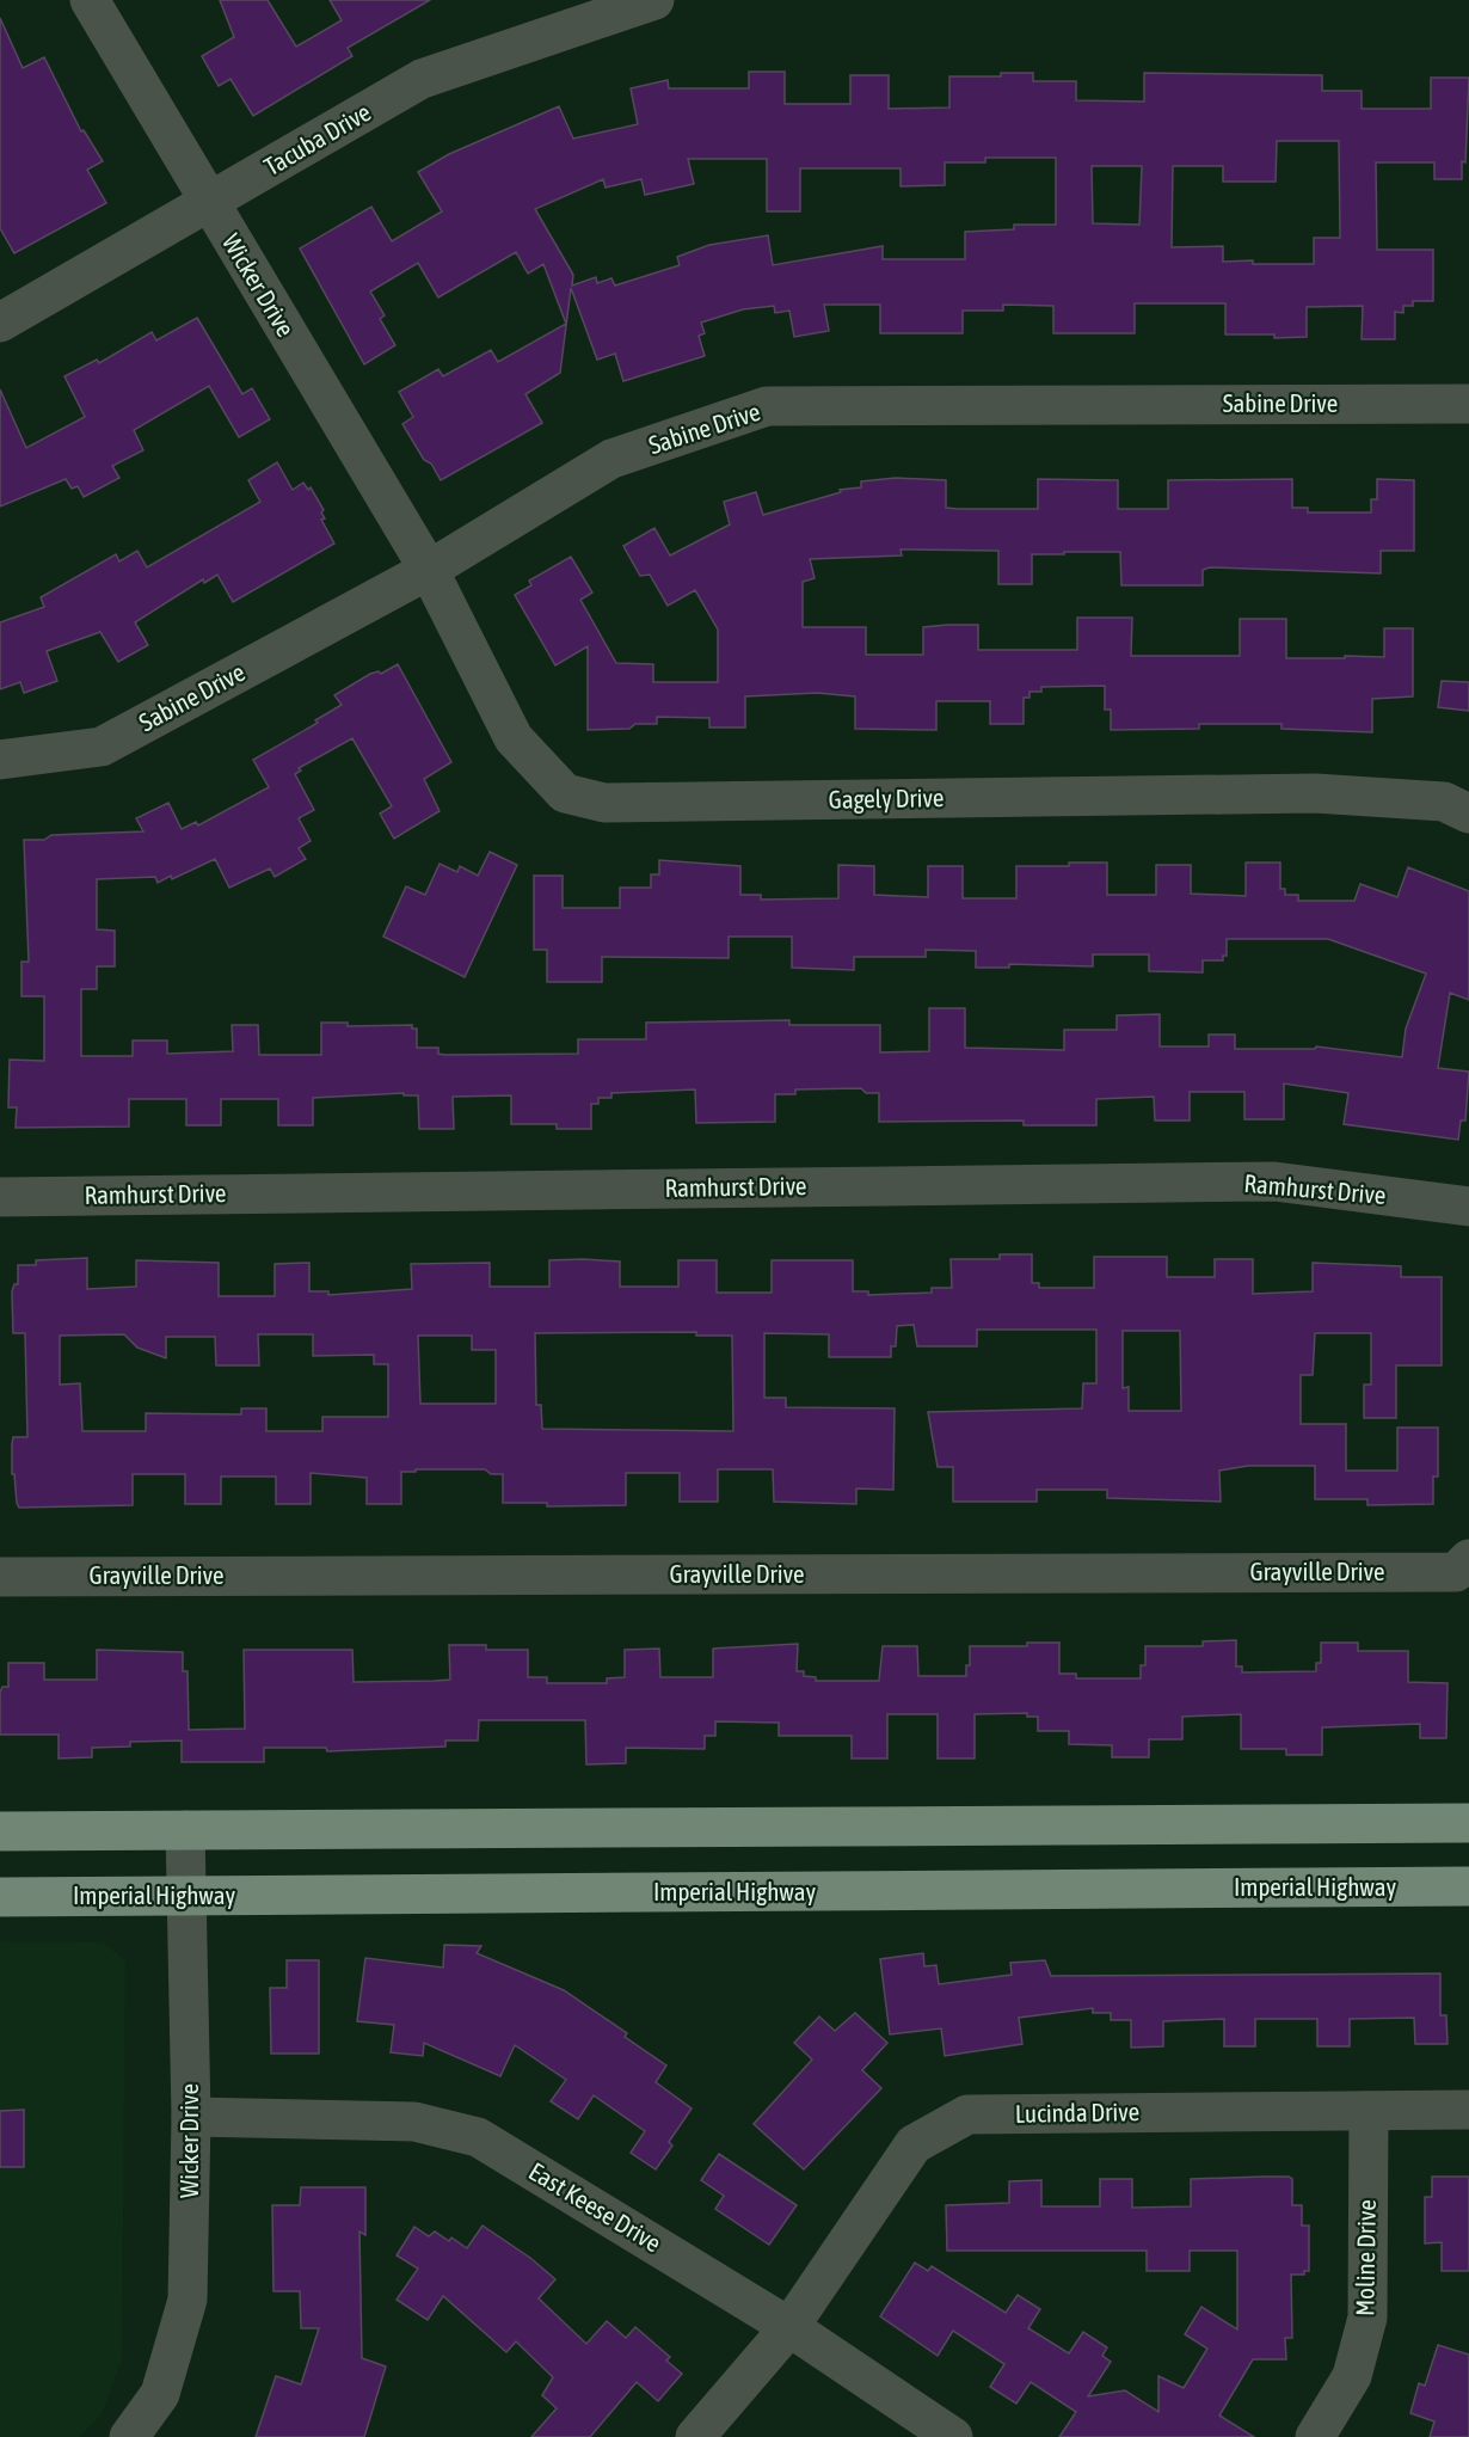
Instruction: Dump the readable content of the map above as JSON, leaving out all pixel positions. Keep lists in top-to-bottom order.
{
  "streets": {
    "main road": ["Imperial Highway"],
    "street": [
      "Tacuba Drive",
      "Wicker Drive",
      "Sabine Drive",
      "Gagely Drive",
      "Ramhurst Drive",
      "Grayville Drive",
      "Lucinda Drive",
      "East Keese Drive",
      "Moline Drive"
    ]
  },
  "crossings": [
    ["Tacuba Drive", "Wicker Drive"],
    ["Wicker Drive", "Sabine Drive"],
    ["Wicker Drive", "Gagely Drive"],
    ["Wicker Drive", "Imperial Highway"],
    ["Wicker Drive", "East Keese Drive"],
    ["Sabine Drive", "Gagely Drive"],
    ["Lucinda Drive", "East Keese Drive"],
    ["Lucinda Drive", "Moline Drive"]
  ]
}
